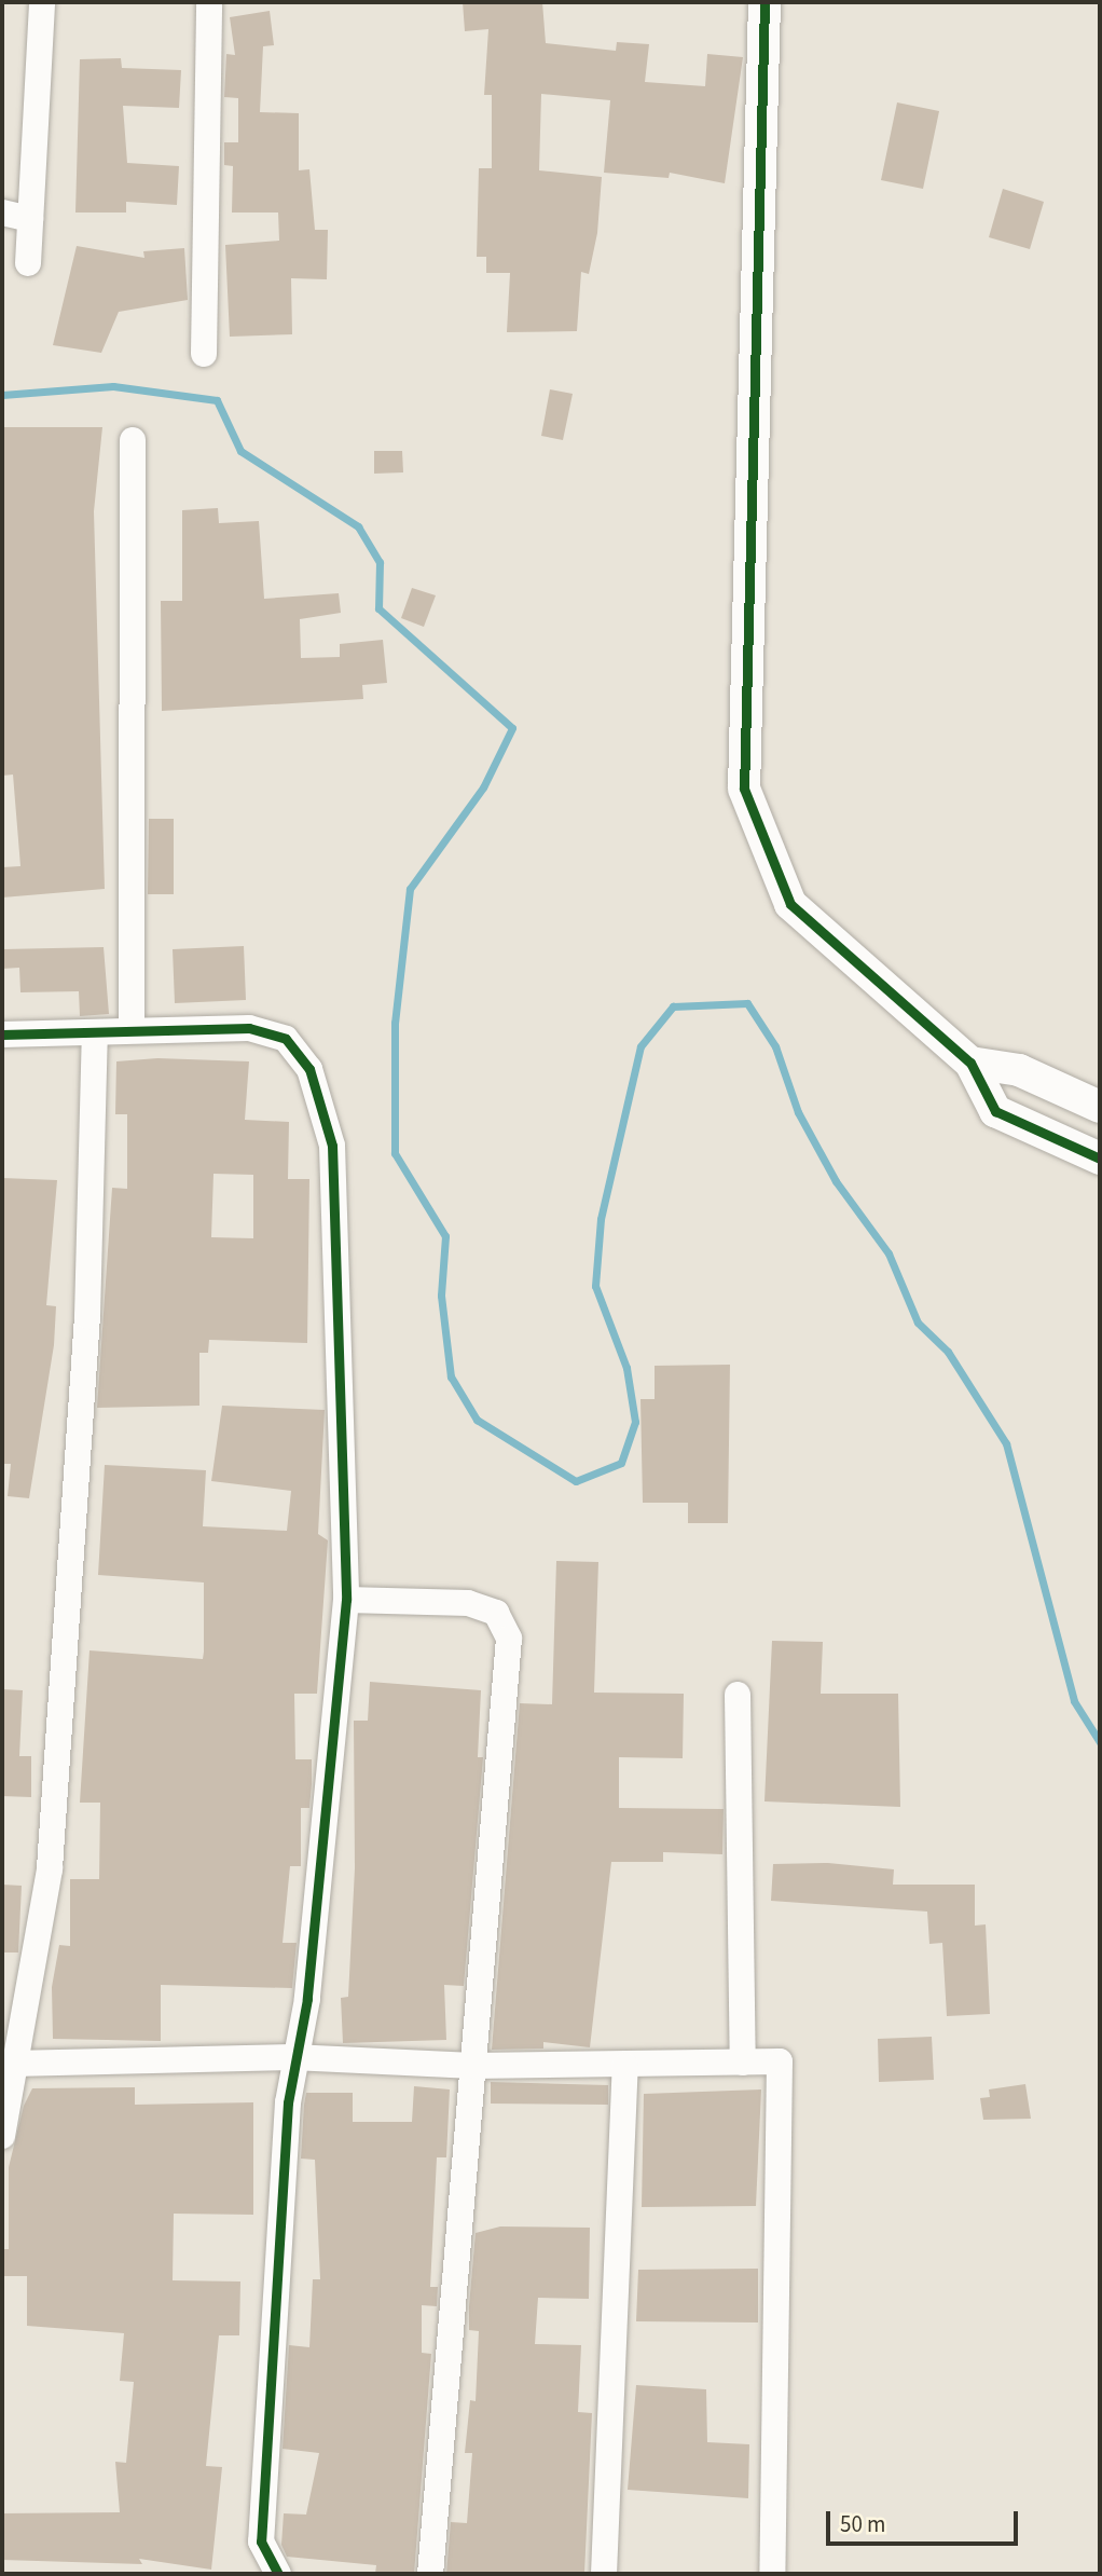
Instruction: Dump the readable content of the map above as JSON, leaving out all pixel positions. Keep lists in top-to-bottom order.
{
  "scale_bar": "50 m"
}
